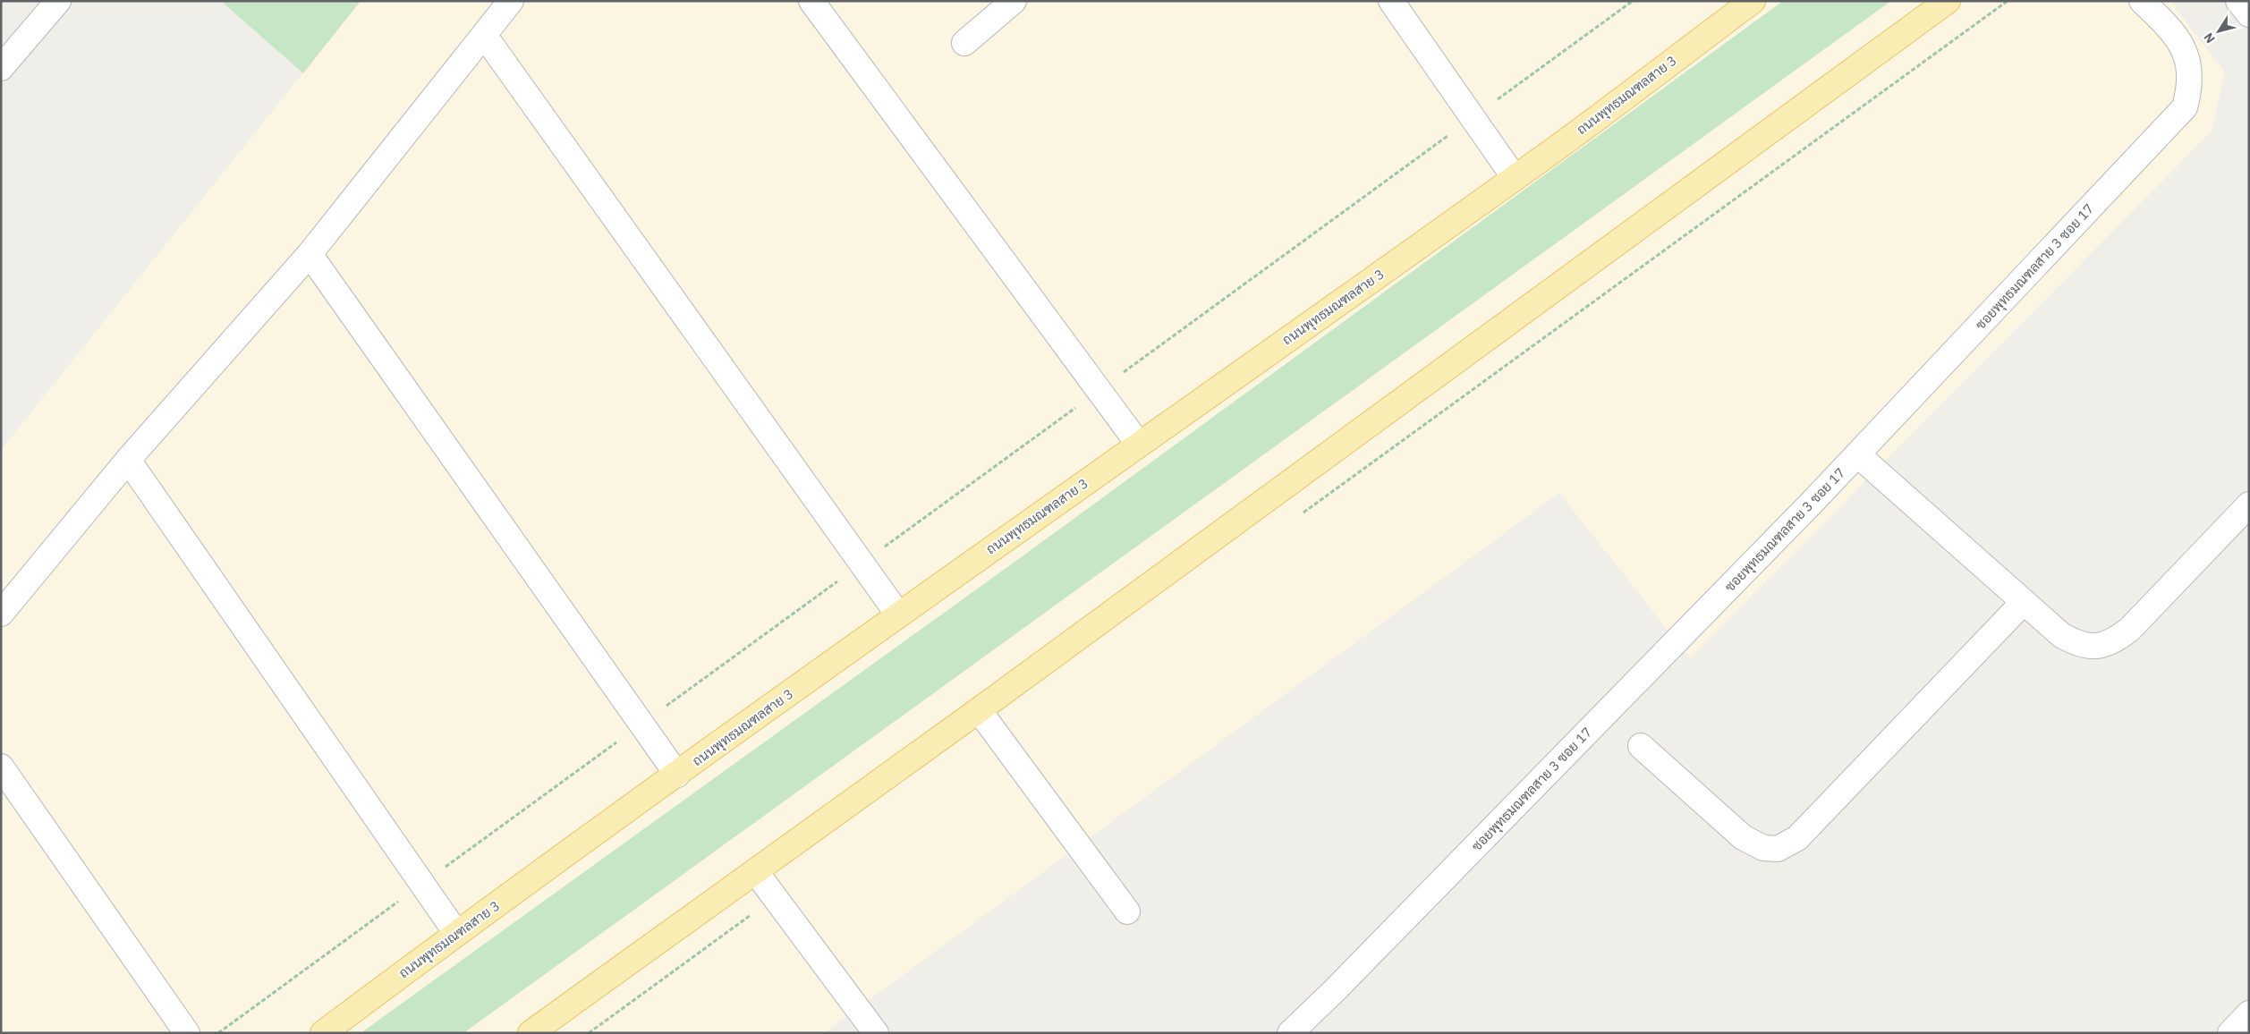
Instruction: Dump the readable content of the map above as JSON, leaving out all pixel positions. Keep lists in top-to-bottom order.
{
  "streets": {
    "main road": ["ถนนพุทธมณฑลสาย 3"],
    "street": ["ซอยพุทธมณฑลสาย 3 ซอย 17"]
  },
  "north": "bottom left"
}
